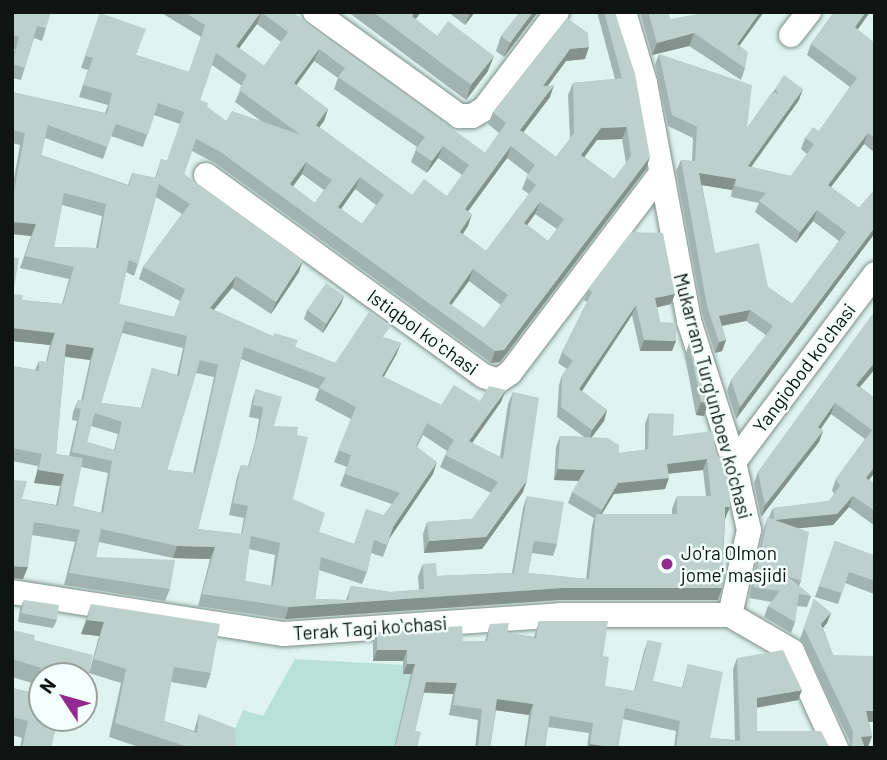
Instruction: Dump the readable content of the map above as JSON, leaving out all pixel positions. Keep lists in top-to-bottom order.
{
  "streets": {
    "street": [
      "Istiqbol koʻchasi",
      "Yangiobod koʻchasi",
      "Mukarram Turg'unboev ko'chasi",
      "Terak Tagi koʻchasi"
    ]
  },
  "crossings": [
    ["Istiqbol koʻchasi", "Mukarram Turg'unboev ko'chasi"],
    ["Yangiobod koʻchasi", "Mukarram Turg'unboev ko'chasi"],
    ["Mukarram Turg'unboev ko'chasi", "Terak Tagi koʻchasi"]
  ],
  "places": ["Jo'ra Olmon jome' masjidi"],
  "north": "top left"
}
